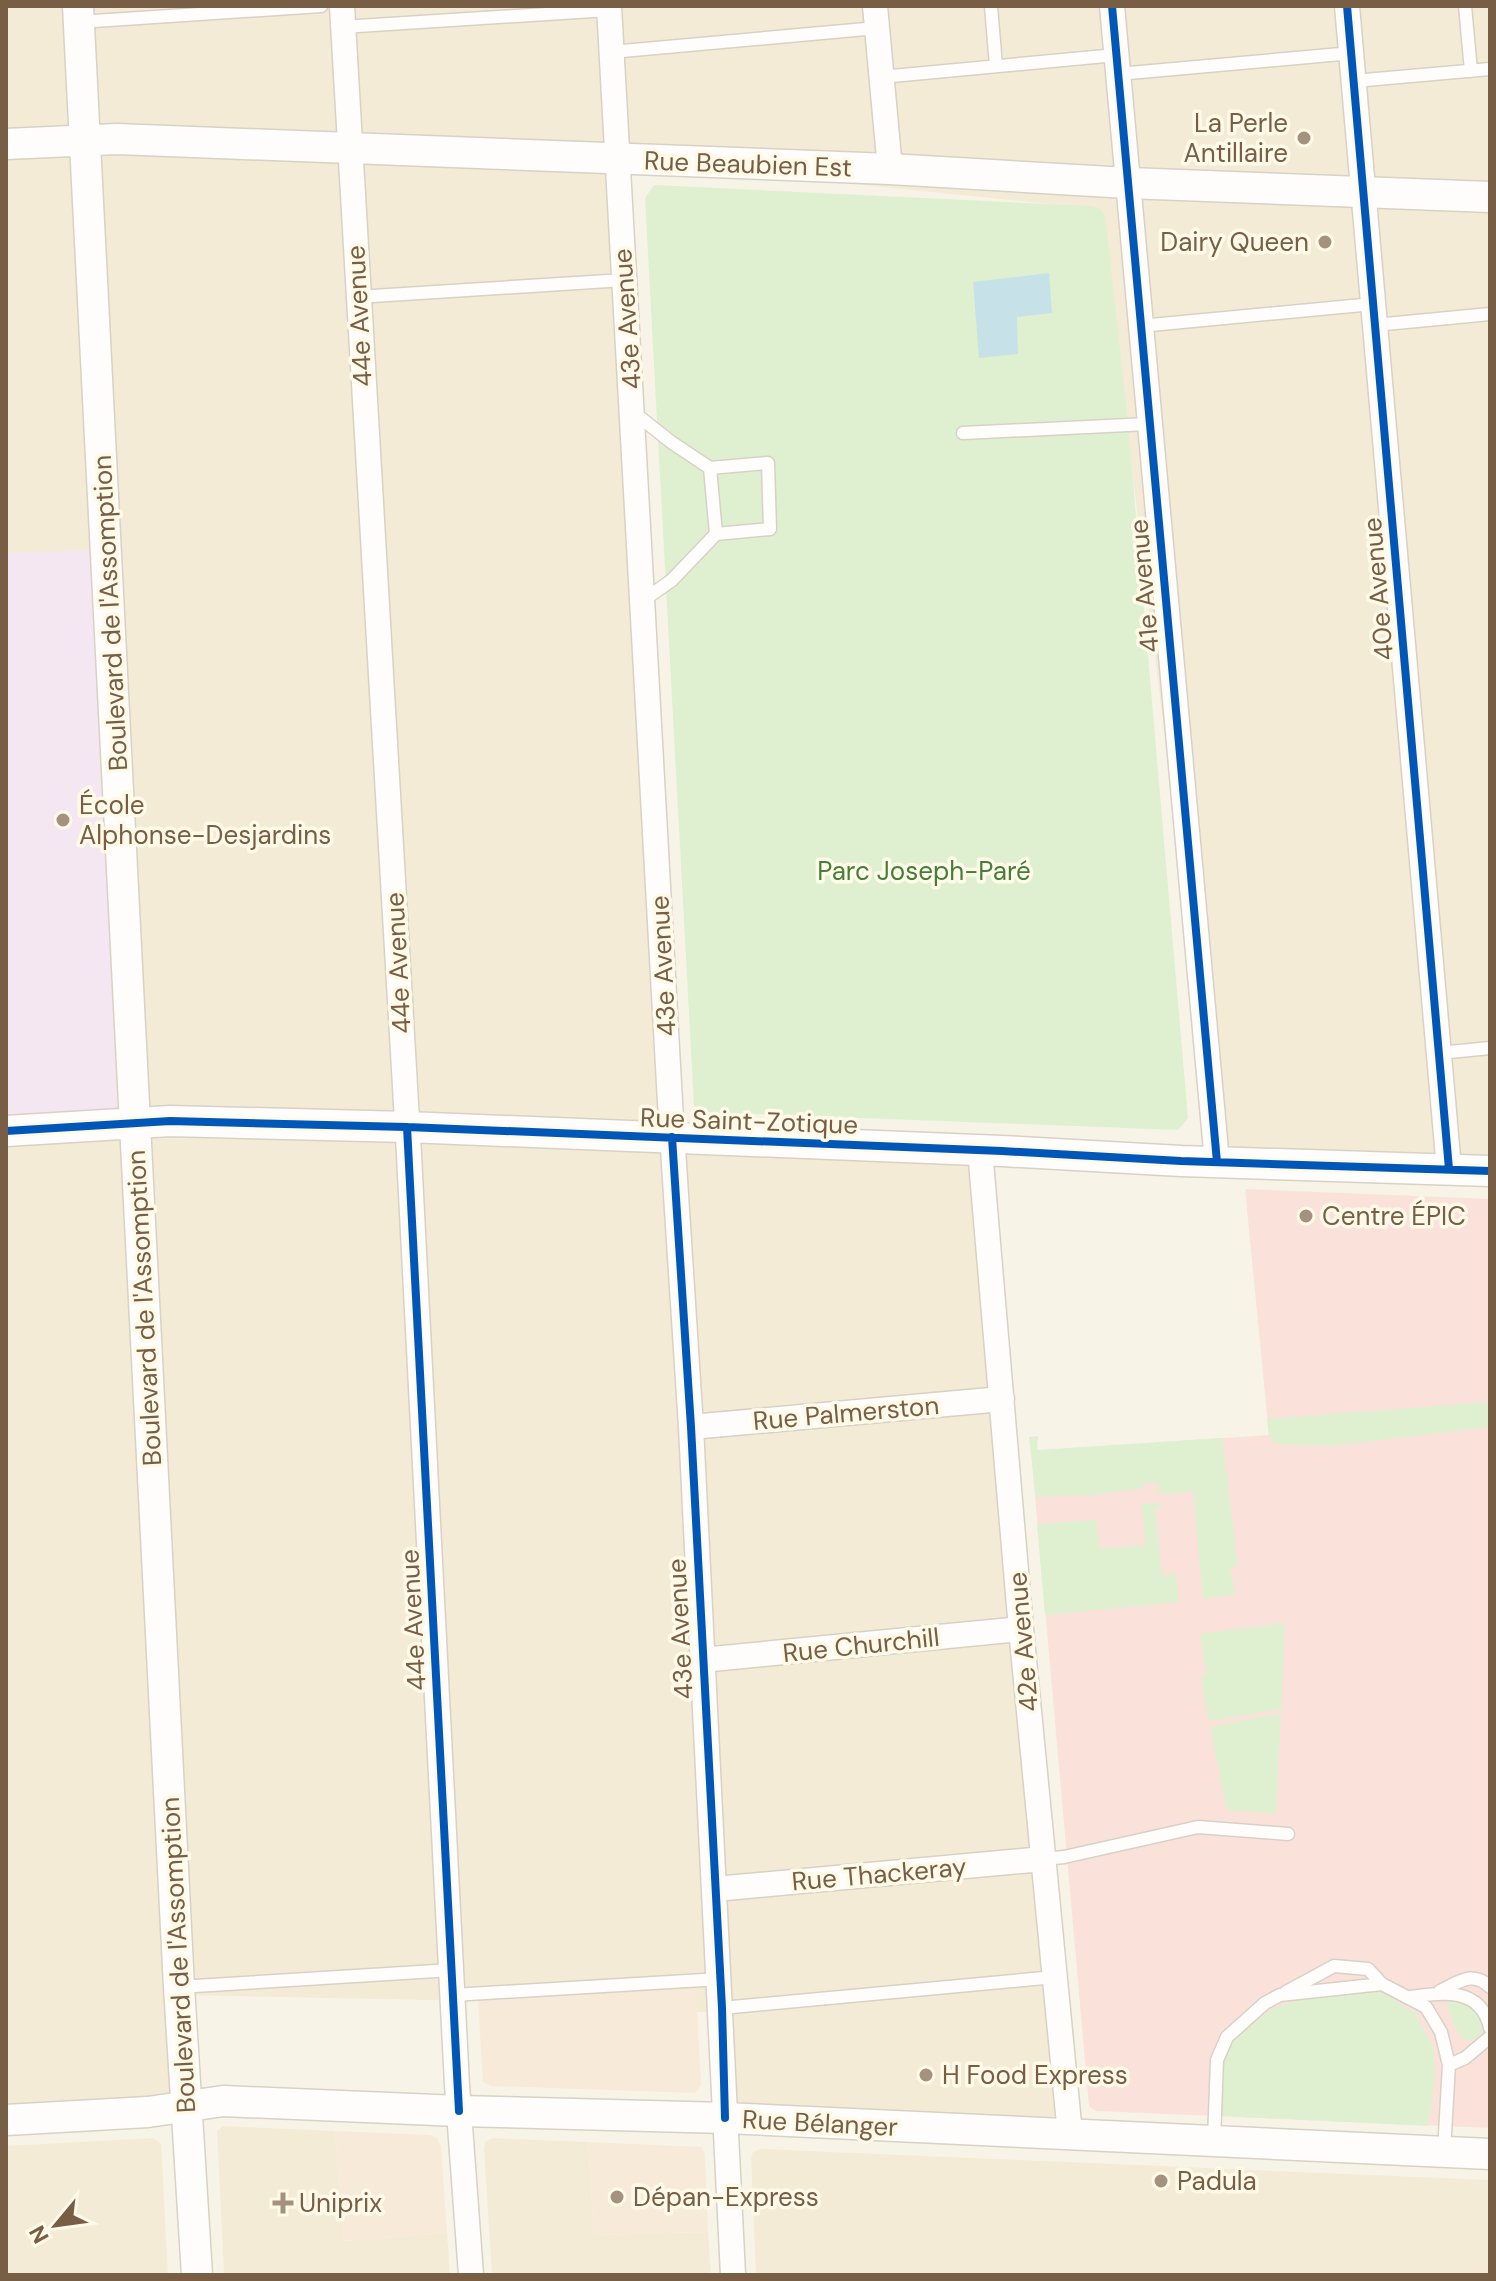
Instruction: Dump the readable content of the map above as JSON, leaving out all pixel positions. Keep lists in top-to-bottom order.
{
  "streets": {
    "street": [
      "Rue Beaubien Est",
      "44e Avenue",
      "43e Avenue",
      "41e Avenue",
      "40e Avenue",
      "Boulevard de l'Assomption",
      "Rue Saint-Zotique",
      "Rue Palmerston",
      "42e Avenue",
      "Rue Churchill",
      "Rue Thackeray",
      "Rue Bélanger"
    ]
  },
  "crossings": [
    ["Rue Beaubien Est", "44e Avenue"],
    ["Rue Beaubien Est", "43e Avenue"],
    ["Rue Beaubien Est", "41e Avenue"],
    ["Rue Beaubien Est", "40e Avenue"],
    ["Rue Beaubien Est", "Boulevard de l'Assomption"],
    ["44e Avenue", "Rue Saint-Zotique"],
    ["44e Avenue", "Rue Bélanger"],
    ["43e Avenue", "Rue Saint-Zotique"],
    ["43e Avenue", "Rue Palmerston"],
    ["43e Avenue", "Rue Churchill"],
    ["43e Avenue", "Rue Thackeray"],
    ["43e Avenue", "Rue Bélanger"],
    ["41e Avenue", "Rue Saint-Zotique"],
    ["40e Avenue", "Rue Saint-Zotique"],
    ["Boulevard de l'Assomption", "Rue Saint-Zotique"],
    ["Boulevard de l'Assomption", "Rue Bélanger"],
    ["Rue Saint-Zotique", "42e Avenue"],
    ["Rue Palmerston", "42e Avenue"],
    ["42e Avenue", "Rue Churchill"],
    ["42e Avenue", "Rue Thackeray"],
    ["42e Avenue", "Rue Bélanger"]
  ],
  "parks": ["Parc Joseph-Paré"],
  "places": {
    "other": [
      "La Perle Antillaire",
      "Dairy Queen",
      "École Alphonse-Desjardins",
      "Centre ÉPIC",
      "H Food Express",
      "Padula",
      "Dépan-Express"
    ],
    "health": ["Uniprix"]
  },
  "north": "bottom left"
}
